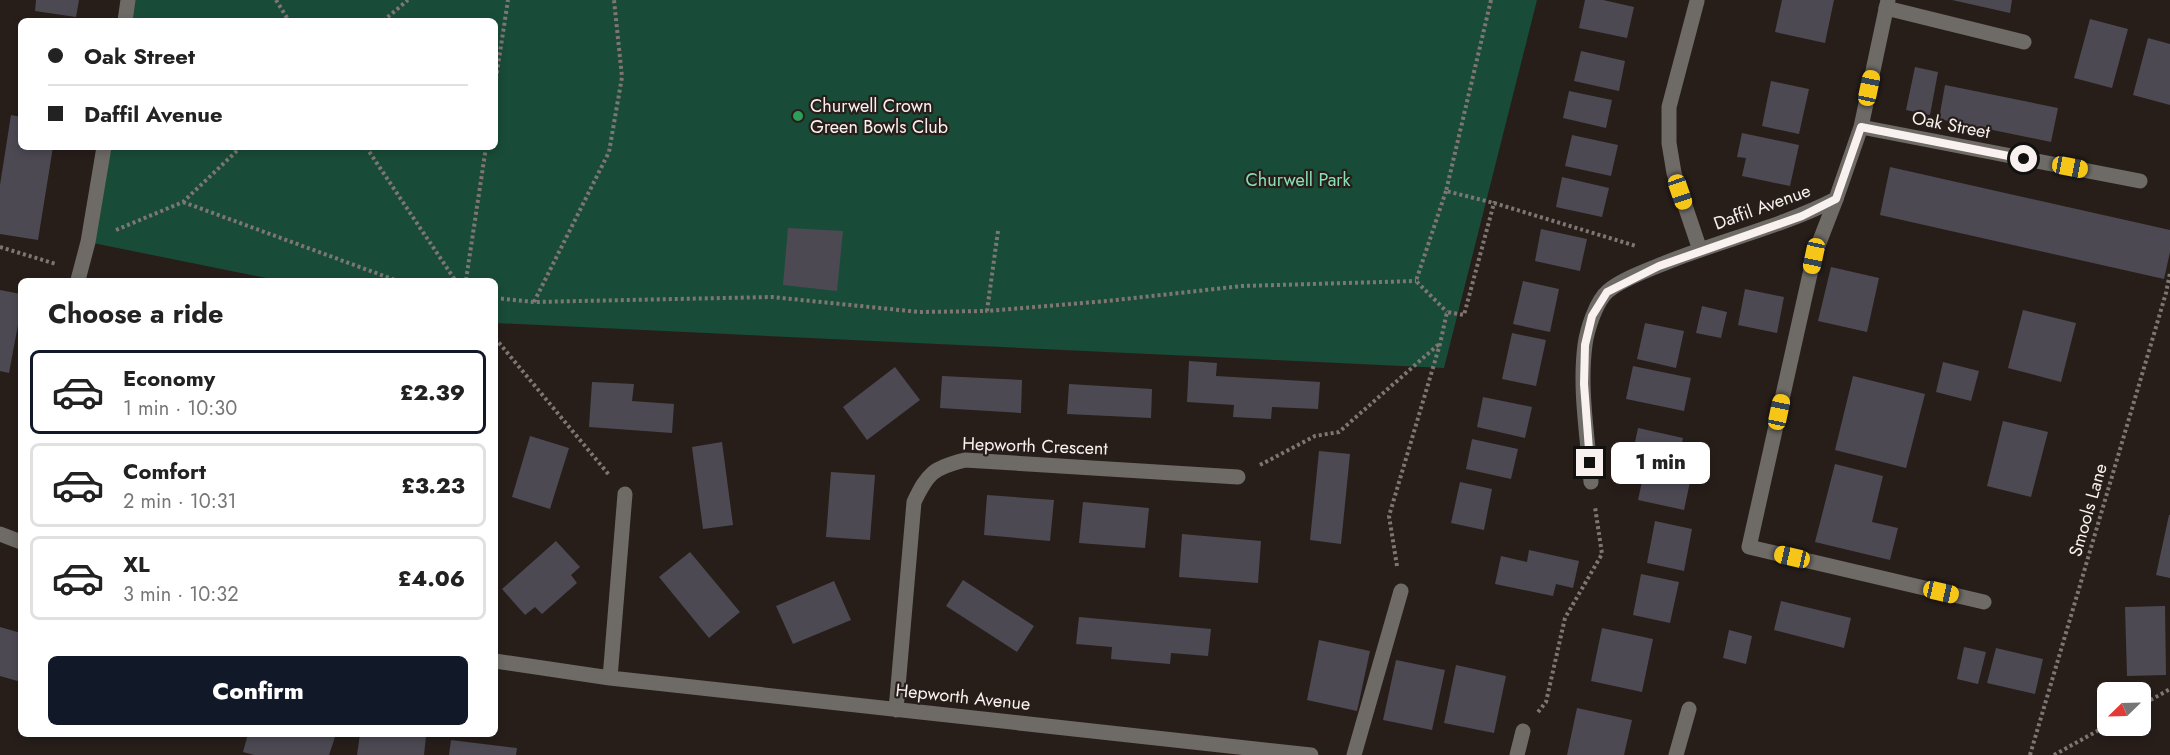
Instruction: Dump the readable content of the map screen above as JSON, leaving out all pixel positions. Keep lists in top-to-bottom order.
{
  "streets": {
    "street": [
      "Oak Street",
      "Daffil Avenue",
      "Hepworth Crescent",
      "Hepworth Avenue"
    ],
    "path": ["Smools Lane"]
  },
  "crossings": [
    ["Hepworth Crescent", "Hepworth Avenue"]
  ],
  "parks": ["Churwell Park"],
  "places": ["Churwell Crown Green Bowls Club"],
  "north": "bottom left",
  "page": {
    "banner": ["Oak Street", "Daffil Avenue"],
    "heading": "Choose a ride",
    "list": [
      {
        "name": "Economy",
        "note": "1 min · 10:30",
        "value": "£2.39"
      },
      {
        "name": "Comfort",
        "note": "2 min · 10:31",
        "value": "£3.23"
      },
      {
        "name": "XL",
        "note": "3 min · 10:32",
        "value": "£4.06"
      }
    ],
    "bubble": "1 min",
    "buttons": "Confirm"
  }
}
